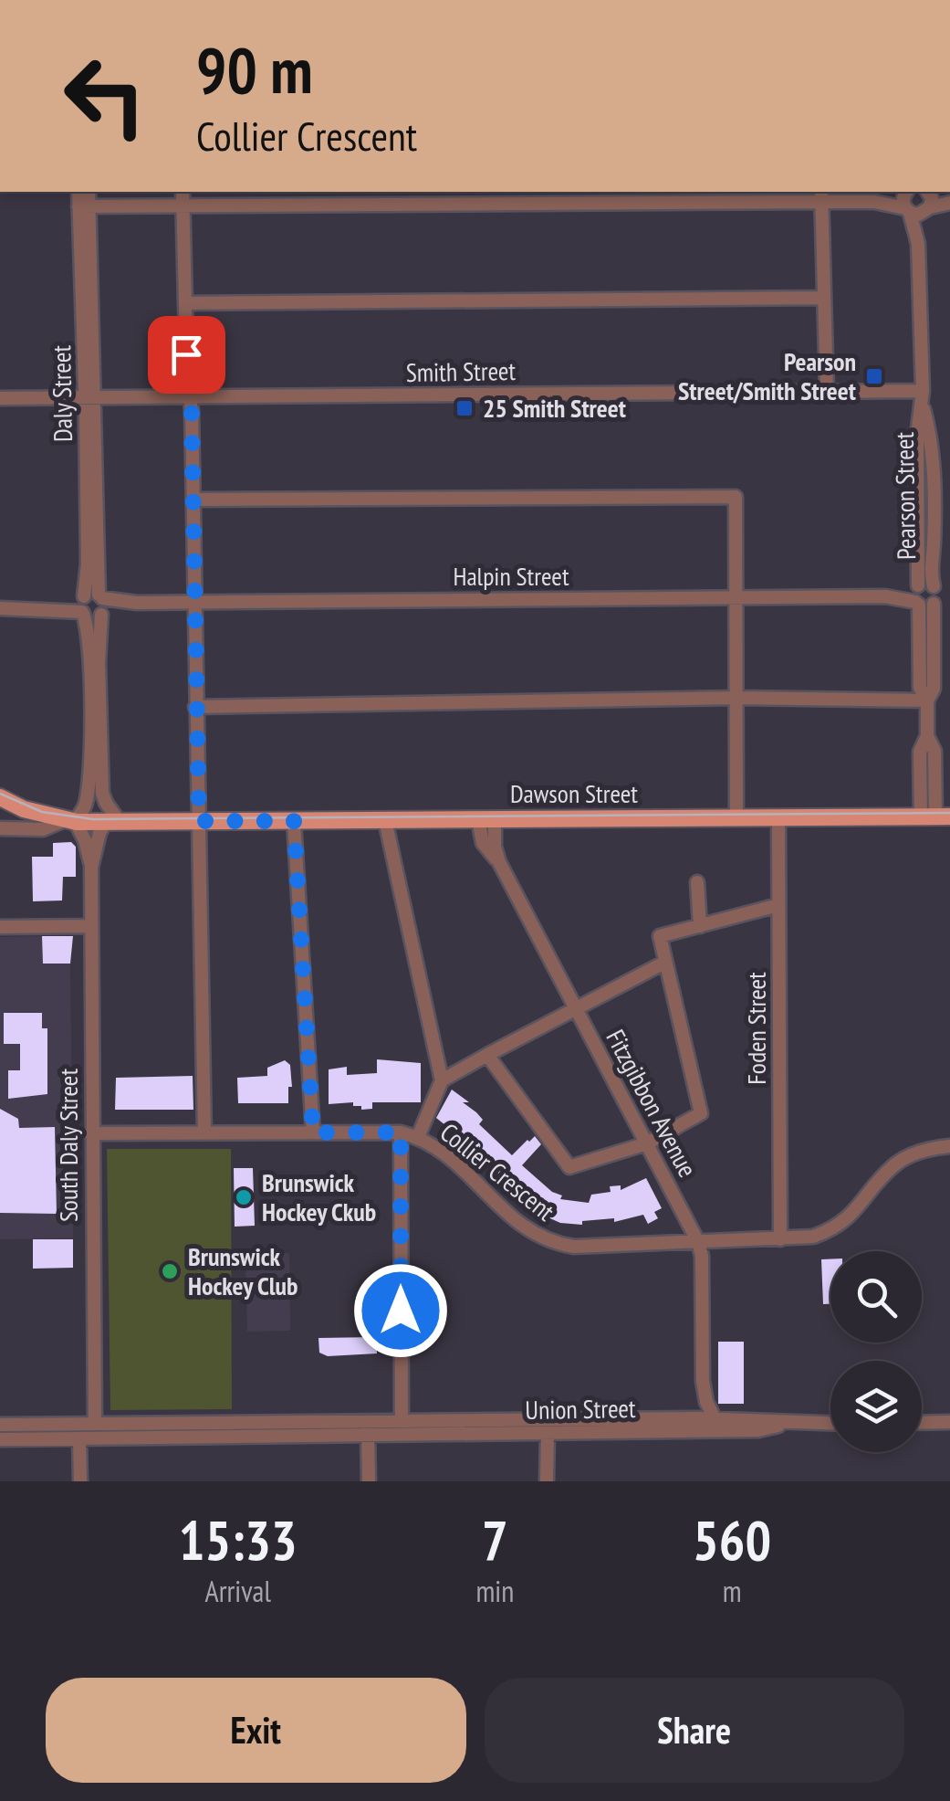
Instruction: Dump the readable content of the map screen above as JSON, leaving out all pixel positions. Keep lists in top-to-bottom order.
{
  "streets": {
    "main road": ["Dawson Street"],
    "street": [
      "Smith Street",
      "Daly Street",
      "Pearson Street",
      "Halpin Street",
      "Foden Street",
      "Fitzgibbon Avenue",
      "South Daly Street",
      "Collier Crescent",
      "Union Street"
    ]
  },
  "crossings": [
    ["Smith Street", "Daly Street"],
    ["Smith Street", "Pearson Street"],
    ["Daly Street", "Halpin Street"],
    ["Daly Street", "South Daly Street"],
    ["Pearson Street", "Halpin Street"],
    ["Pearson Street", "Dawson Street"],
    ["Dawson Street", "Foden Street"],
    ["Dawson Street", "Fitzgibbon Avenue"],
    ["Dawson Street", "South Daly Street"],
    ["Foden Street", "Collier Crescent"],
    ["Fitzgibbon Avenue", "Collier Crescent"],
    ["Fitzgibbon Avenue", "Union Street"],
    ["South Daly Street", "Collier Crescent"],
    ["South Daly Street", "Union Street"]
  ],
  "places": {
    "transit": ["Pearson Street/Smith Street", "25 Smith Street"],
    "other": ["Brunswick Hockey Ckub", "Brunswick Hockey Club"]
  },
  "page": {
    "turn": ["90 m", "Collier Crescent"],
    "eta": [
      "15:33",
      "Arrival",
      "7",
      "min",
      "560",
      "m"
    ],
    "buttons": ["Exit", "Share"]
  }
}
